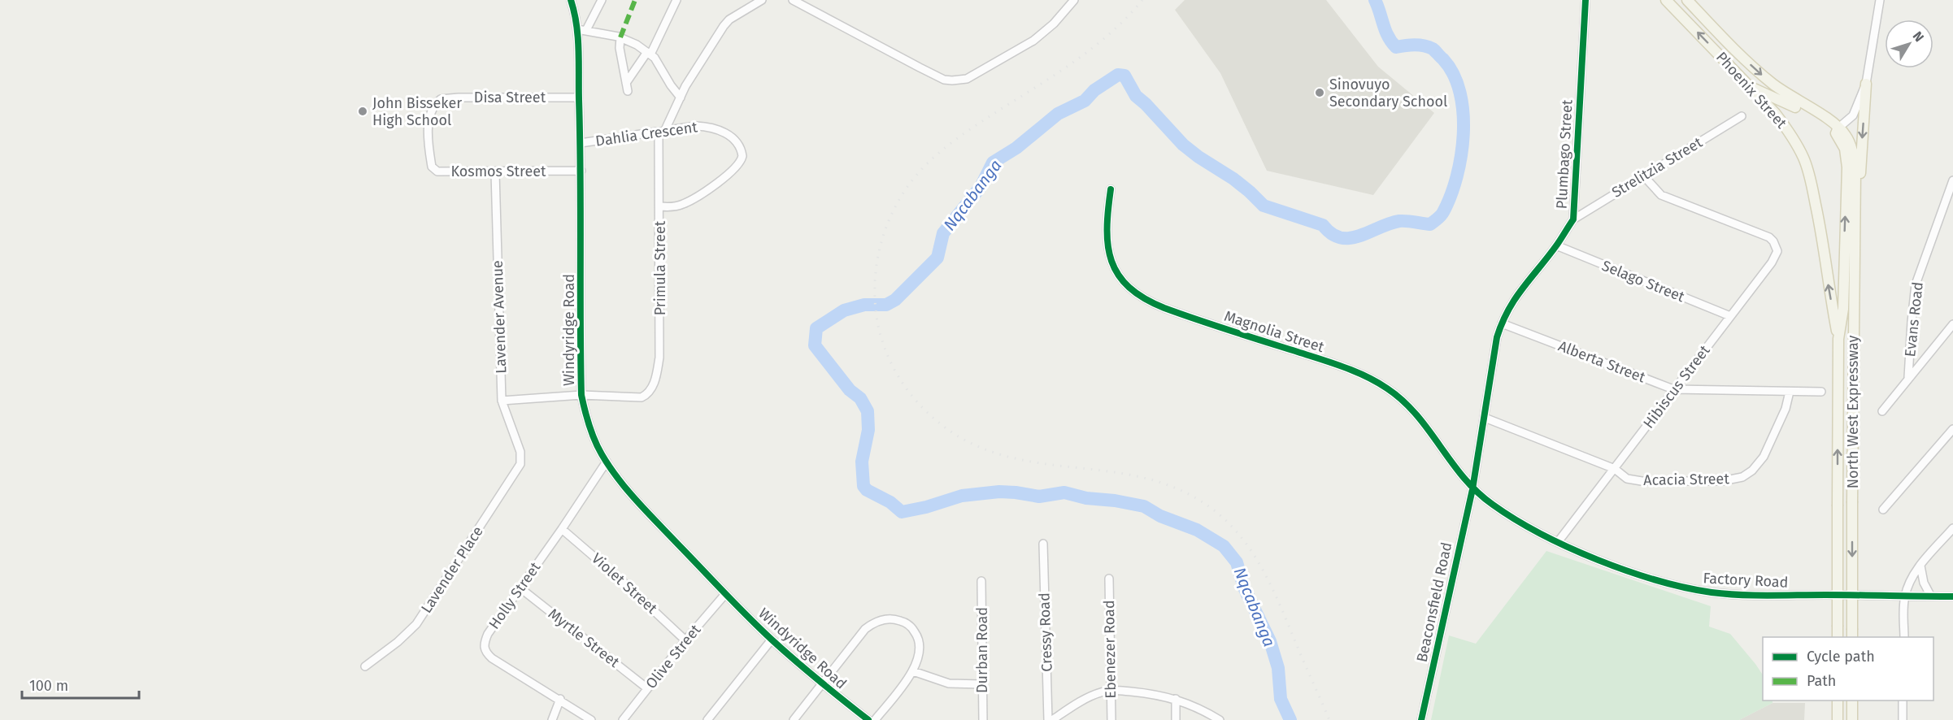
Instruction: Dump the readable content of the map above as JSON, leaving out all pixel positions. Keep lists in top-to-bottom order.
{
  "streets": {
    "main road": ["Phoenix Street", "North West Expressway"],
    "street": [
      "Disa Street",
      "Dahlia Crescent",
      "Plumbago Street",
      "Strelitzia Street",
      "Kosmos Street",
      "Primula Street",
      "Selago Street",
      "Lavender Avenue",
      "Evans Road",
      "Windyridge Road",
      "Magnolia Street",
      "Alberta Street",
      "Hibiscus Street",
      "Acacia Street",
      "Lavender Place",
      "Factory Road",
      "Violet Street",
      "Holly Street",
      "Beaconsfield Road",
      "Cressy Road",
      "Myrtle Street",
      "Ebenezer Road",
      "Durban Road",
      "Olive Street"
    ]
  },
  "crossings": [
    ["Phoenix Street", "North West Expressway"],
    ["Disa Street", "Kosmos Street"],
    ["Disa Street", "Windyridge Road"],
    ["Dahlia Crescent", "Primula Street"],
    ["Dahlia Crescent", "Windyridge Road"],
    ["Plumbago Street", "Strelitzia Street"],
    ["Plumbago Street", "Selago Street"],
    ["Plumbago Street", "Magnolia Street"],
    ["Plumbago Street", "Alberta Street"],
    ["Plumbago Street", "Acacia Street"],
    ["Plumbago Street", "Factory Road"],
    ["Plumbago Street", "Beaconsfield Road"],
    ["Strelitzia Street", "Hibiscus Street"],
    ["Kosmos Street", "Lavender Avenue"],
    ["Kosmos Street", "Windyridge Road"],
    ["Primula Street", "Windyridge Road"],
    ["Selago Street", "Hibiscus Street"],
    ["Lavender Avenue", "Lavender Place"],
    ["Windyridge Road", "Holly Street"],
    ["Windyridge Road", "Olive Street"],
    ["Magnolia Street", "Factory Road"],
    ["Magnolia Street", "Beaconsfield Road"],
    ["Alberta Street", "Hibiscus Street"],
    ["Alberta Street", "Acacia Street"],
    ["Hibiscus Street", "Acacia Street"],
    ["Hibiscus Street", "Factory Road"],
    ["Factory Road", "Beaconsfield Road"],
    ["Violet Street", "Holly Street"],
    ["Violet Street", "Olive Street"],
    ["Holly Street", "Myrtle Street"],
    ["Myrtle Street", "Olive Street"]
  ],
  "water": ["Nqcabanga"],
  "places": ["Sinovuyo Secondary School", "John Bisseker High School"],
  "legend": ["Cycle path", "Path"],
  "scale_bar": "100 m",
  "north": "top right"
}
